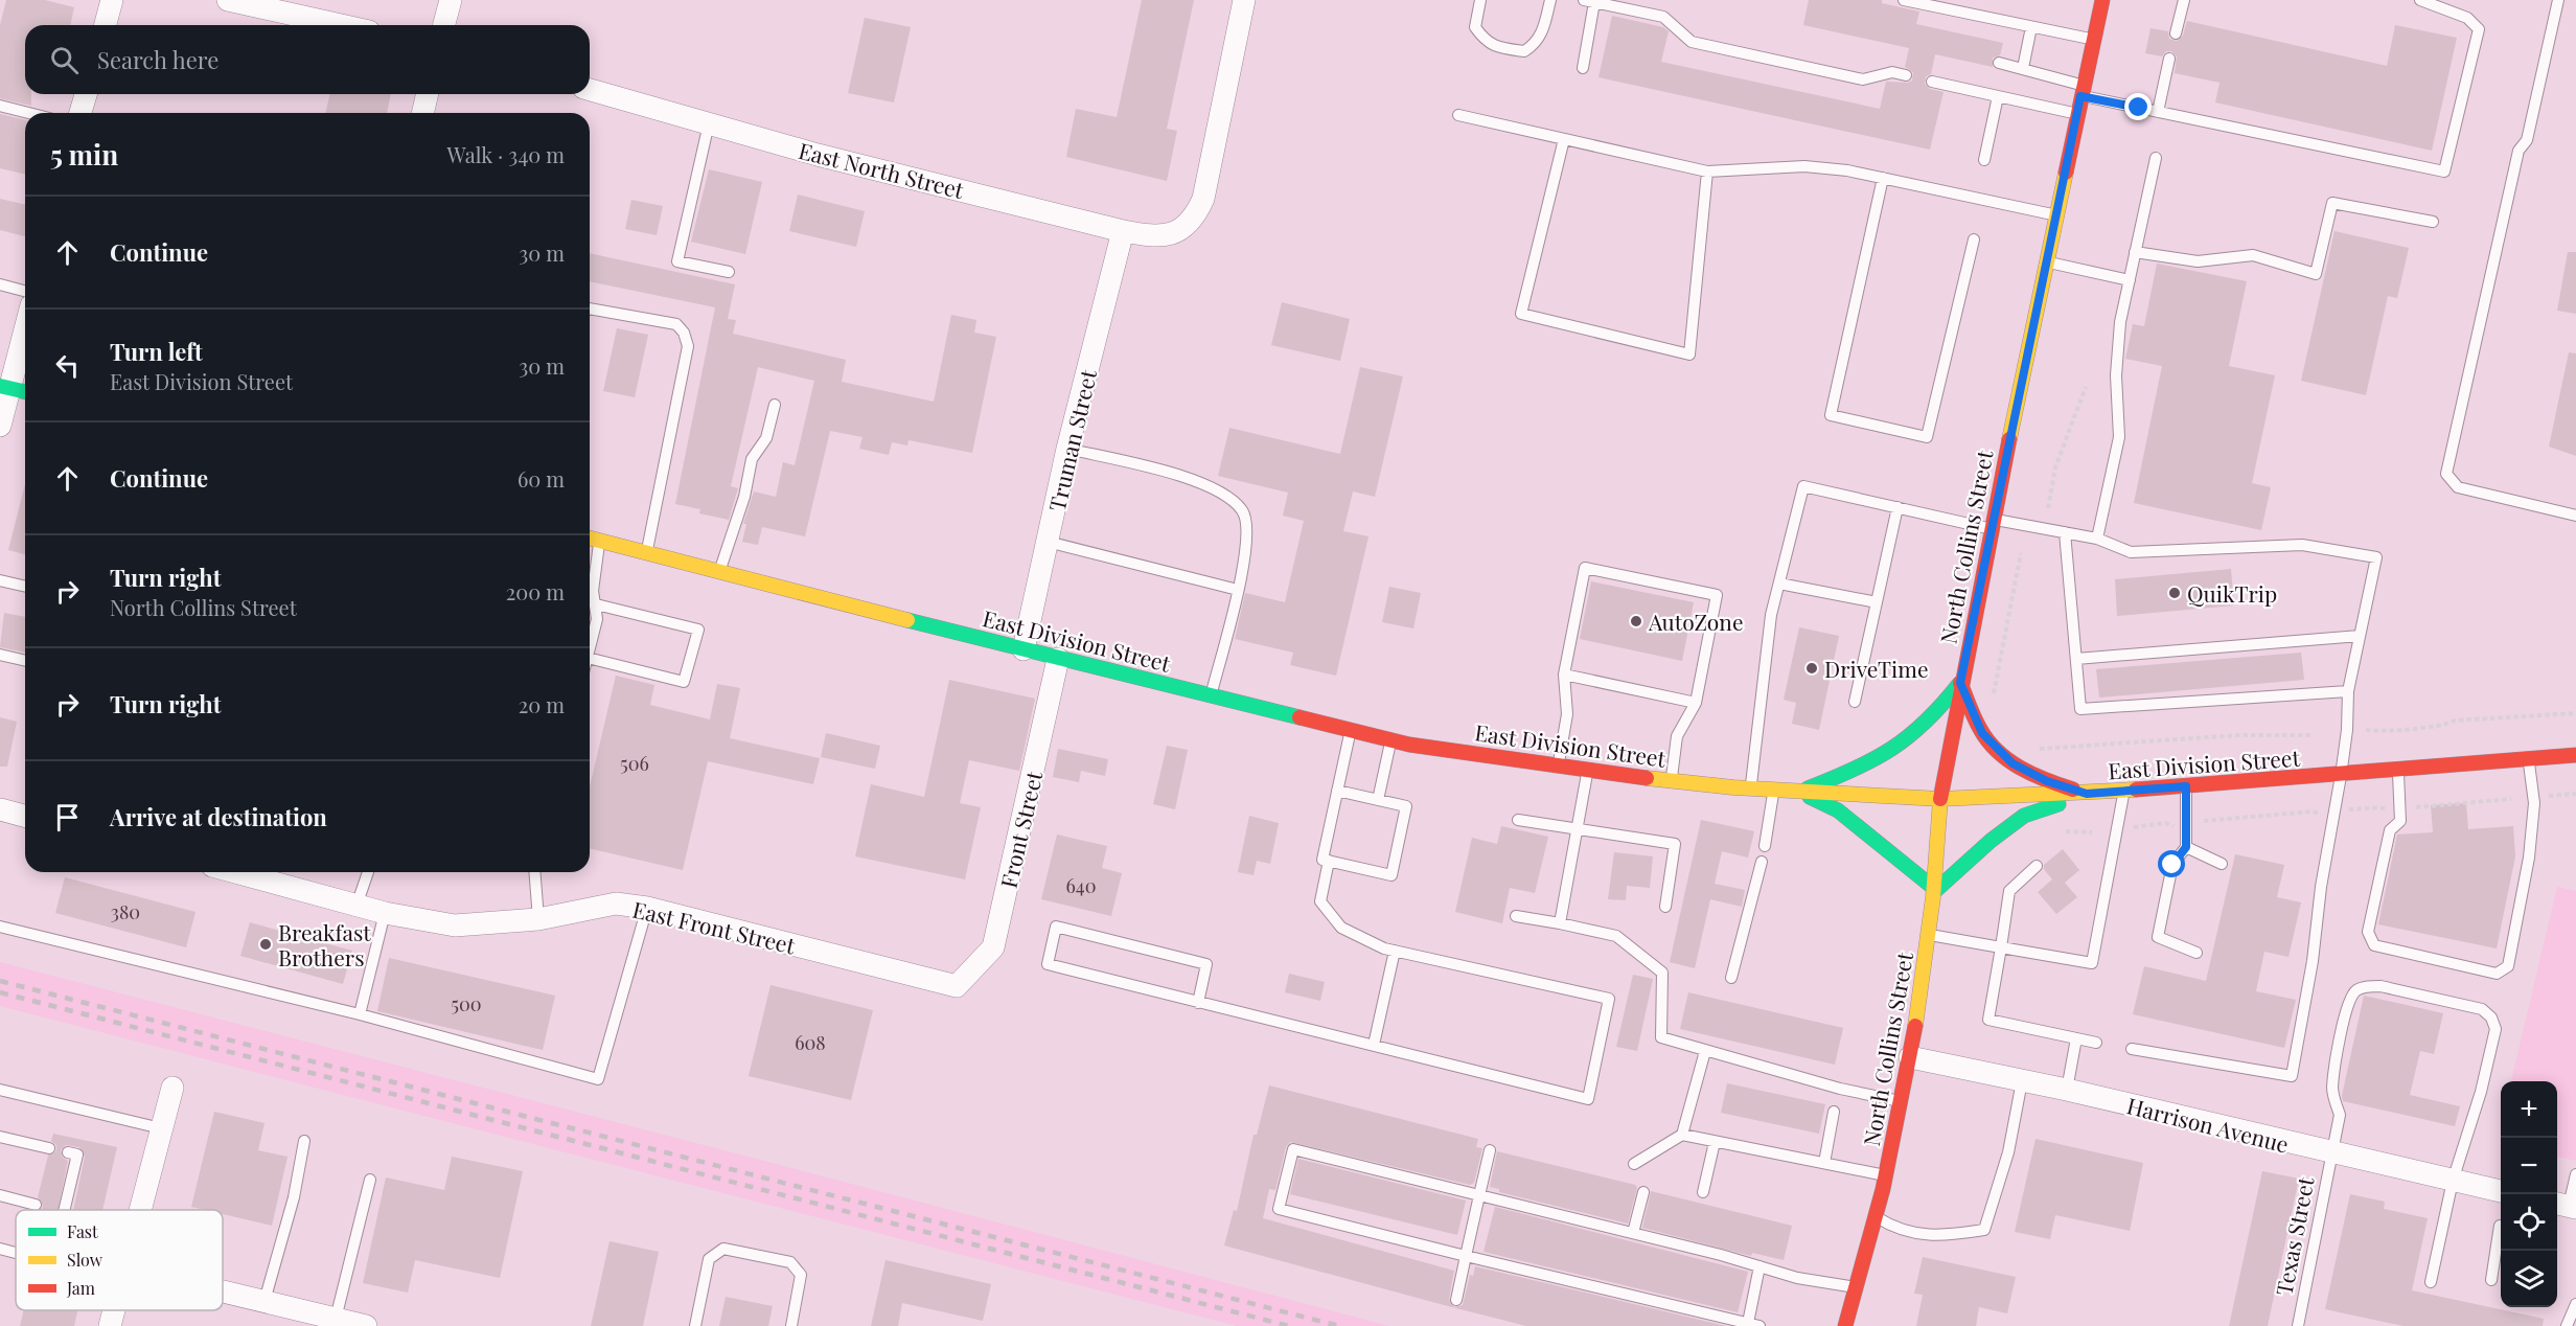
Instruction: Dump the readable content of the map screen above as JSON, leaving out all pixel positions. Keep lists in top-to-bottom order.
{
  "streets": {
    "main road": ["North Collins Street", "East Division Street"],
    "street": [
      "East North Street",
      "Truman Street",
      "Front Street",
      "East Front Street",
      "Harrison Avenue"
    ],
    "lane": ["Texas Street"]
  },
  "crossings": [
    ["East North Street", "Truman Street"],
    ["Truman Street", "East Division Street"],
    ["North Collins Street", "East Division Street"],
    ["North Collins Street", "Harrison Avenue"],
    ["East Division Street", "Front Street"],
    ["Front Street", "East Front Street"],
    ["Harrison Avenue", "Texas Street"]
  ],
  "places": [
    "QuikTrip",
    "AutoZone",
    "DriveTime",
    "Breakfast Brothers"
  ],
  "house_numbers": [
    "506",
    "640",
    "380",
    "500",
    "608"
  ],
  "legend": ["Fast", "Slow", "Jam"],
  "page": {
    "search": "Search here",
    "heading": ["5 min", "Walk · 340 m"],
    "list": [
      ["Continue", "30 m"],
      ["Turn left", "East Division Street", "30 m"],
      ["Continue", "60 m"],
      ["Turn right", "North Collins Street", "200 m"],
      ["Turn right", "20 m"],
      "Arrive at destination"
    ],
    "map_buttons": ["+", "−"]
  }
}
